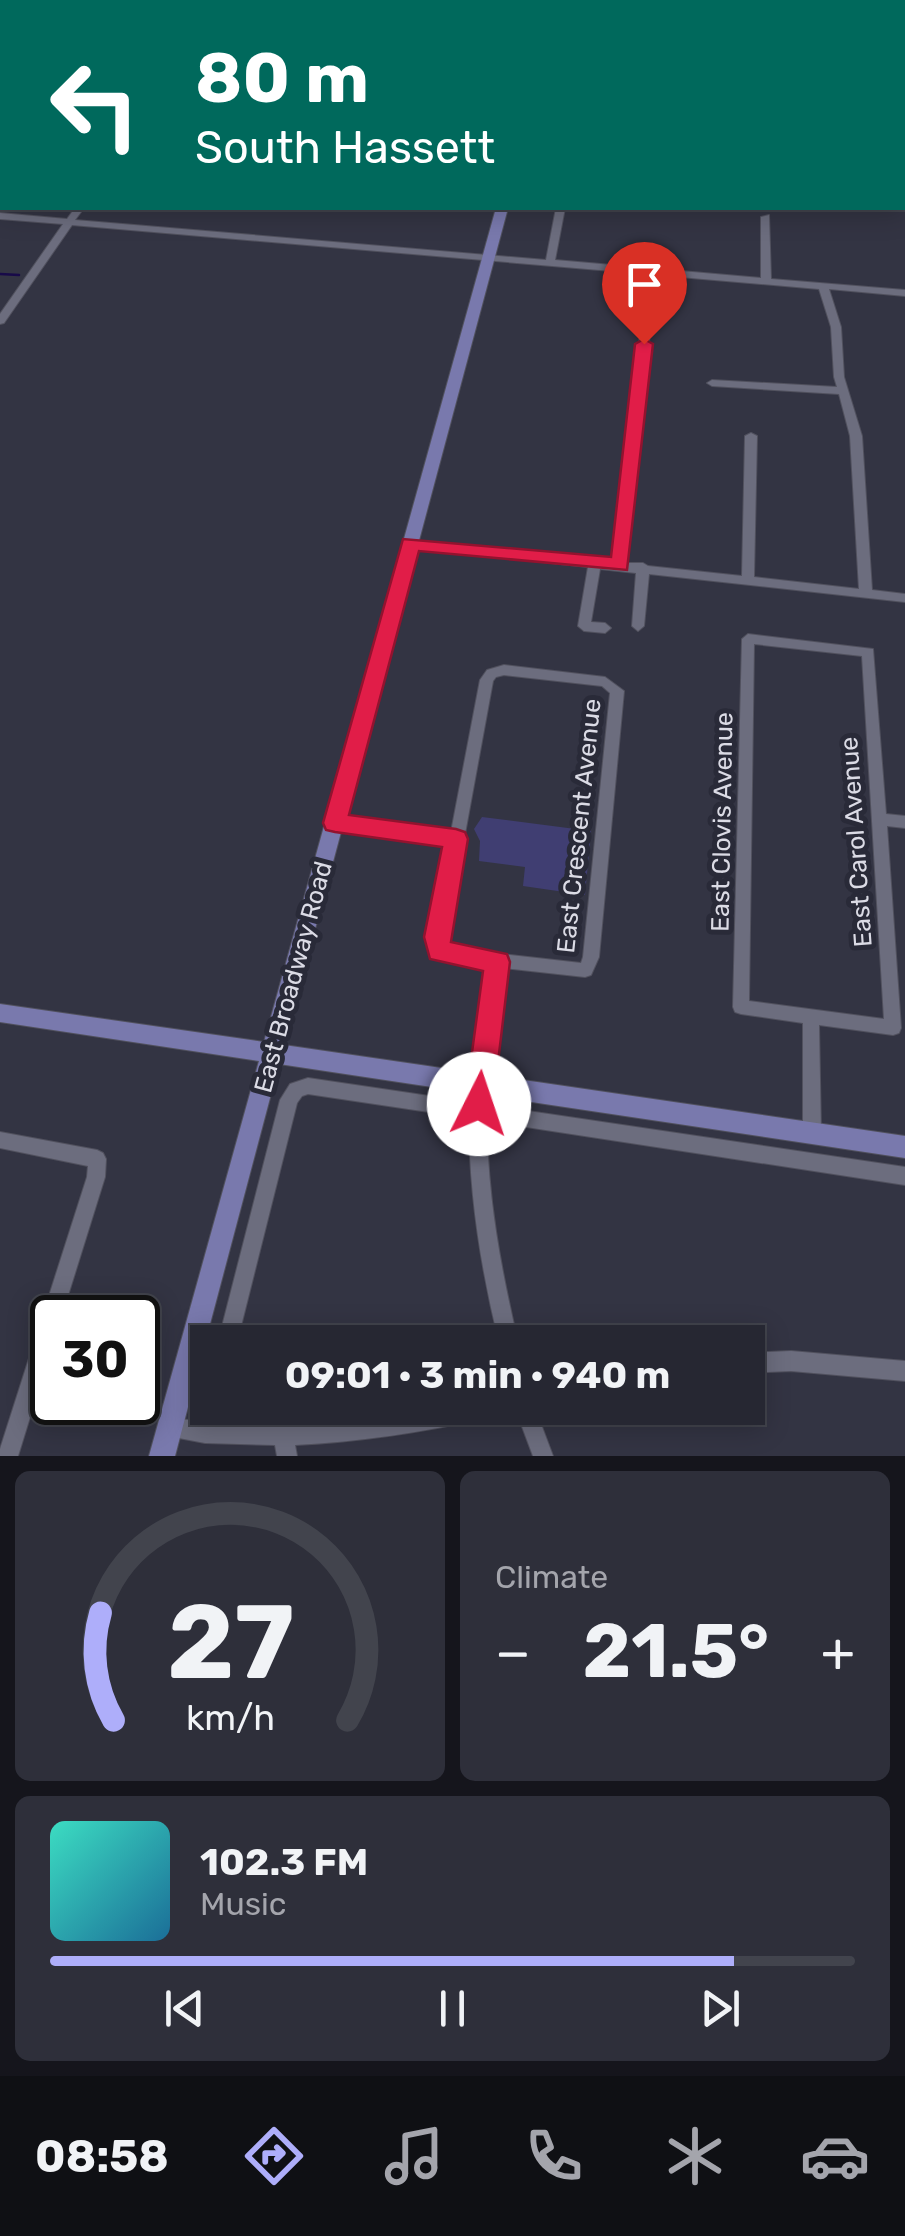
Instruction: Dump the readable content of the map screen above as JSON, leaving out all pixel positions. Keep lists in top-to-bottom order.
{
  "streets": {
    "main road": ["East Broadway Road"],
    "street": ["East Clovis Avenue", "East Crescent Avenue", "East Carol Avenue"]
  },
  "crossings": [
    ["East Clovis Avenue", "East Carol Avenue"]
  ],
  "page": {
    "turn": ["80 m", "South Hassett"],
    "limit": "30",
    "trip": "09:01 · 3 min · 940 m",
    "tile": "Climate",
    "heat": ["−", "21.5°", "+"],
    "song": ["102.3 FM", "Music"],
    "tabs": "08:58",
    "gauge": ["27", "km/h"]
  }
}
